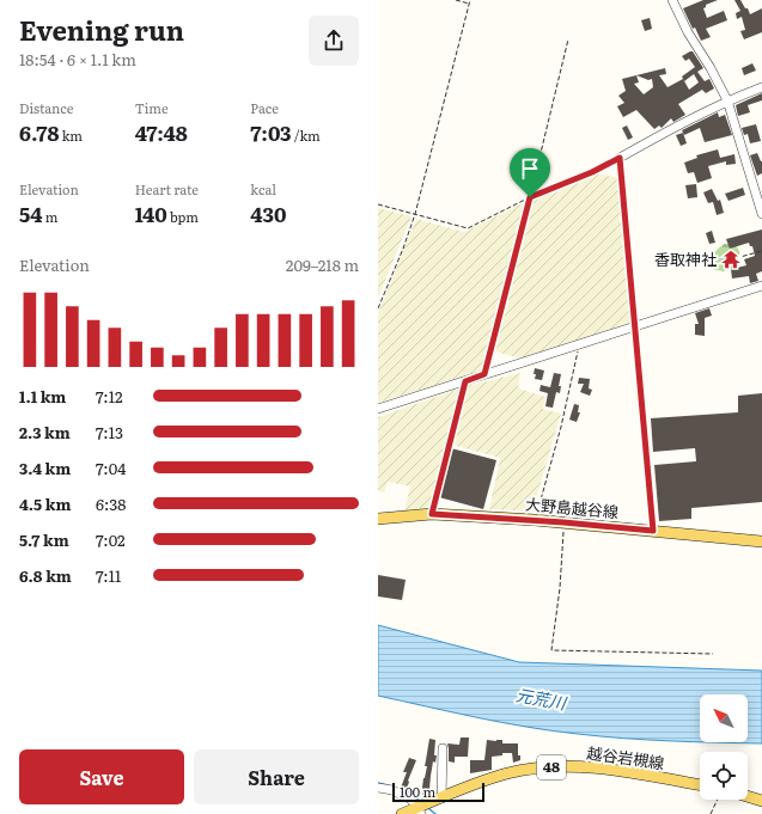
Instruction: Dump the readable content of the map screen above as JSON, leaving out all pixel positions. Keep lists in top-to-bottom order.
{
  "streets": {
    "main road": ["大野島越谷線", "越谷岩槻線", "48"]
  },
  "water": ["元荒川"],
  "places": {
    "temple": ["香取神社"]
  },
  "scale_bar": "100 m",
  "north": "top left",
  "page": {
    "heading": ["Evening run", "18:54 · 6 × 1.1 km"],
    "stats": [
      ["Distance", "6.78 km"],
      ["Time", "47:48"],
      ["Pace", "7:03 /km"],
      ["Elevation", "54 m"],
      ["Heart rate", "140 bpm"],
      ["kcal", "430"]
    ],
    "chart": ["Elevation", "209–218 m"],
    "list": [
      {
        "name": "1.1 km",
        "note": "7:12"
      },
      {
        "name": "2.3 km",
        "note": "7:13"
      },
      {
        "name": "3.4 km",
        "note": "7:04"
      },
      {
        "name": "4.5 km",
        "note": "6:38"
      },
      {
        "name": "5.7 km",
        "note": "7:02"
      },
      {
        "name": "6.8 km",
        "note": "7:11"
      }
    ],
    "buttons": ["Save", "Share"],
    "scale": "100 m"
  }
}
